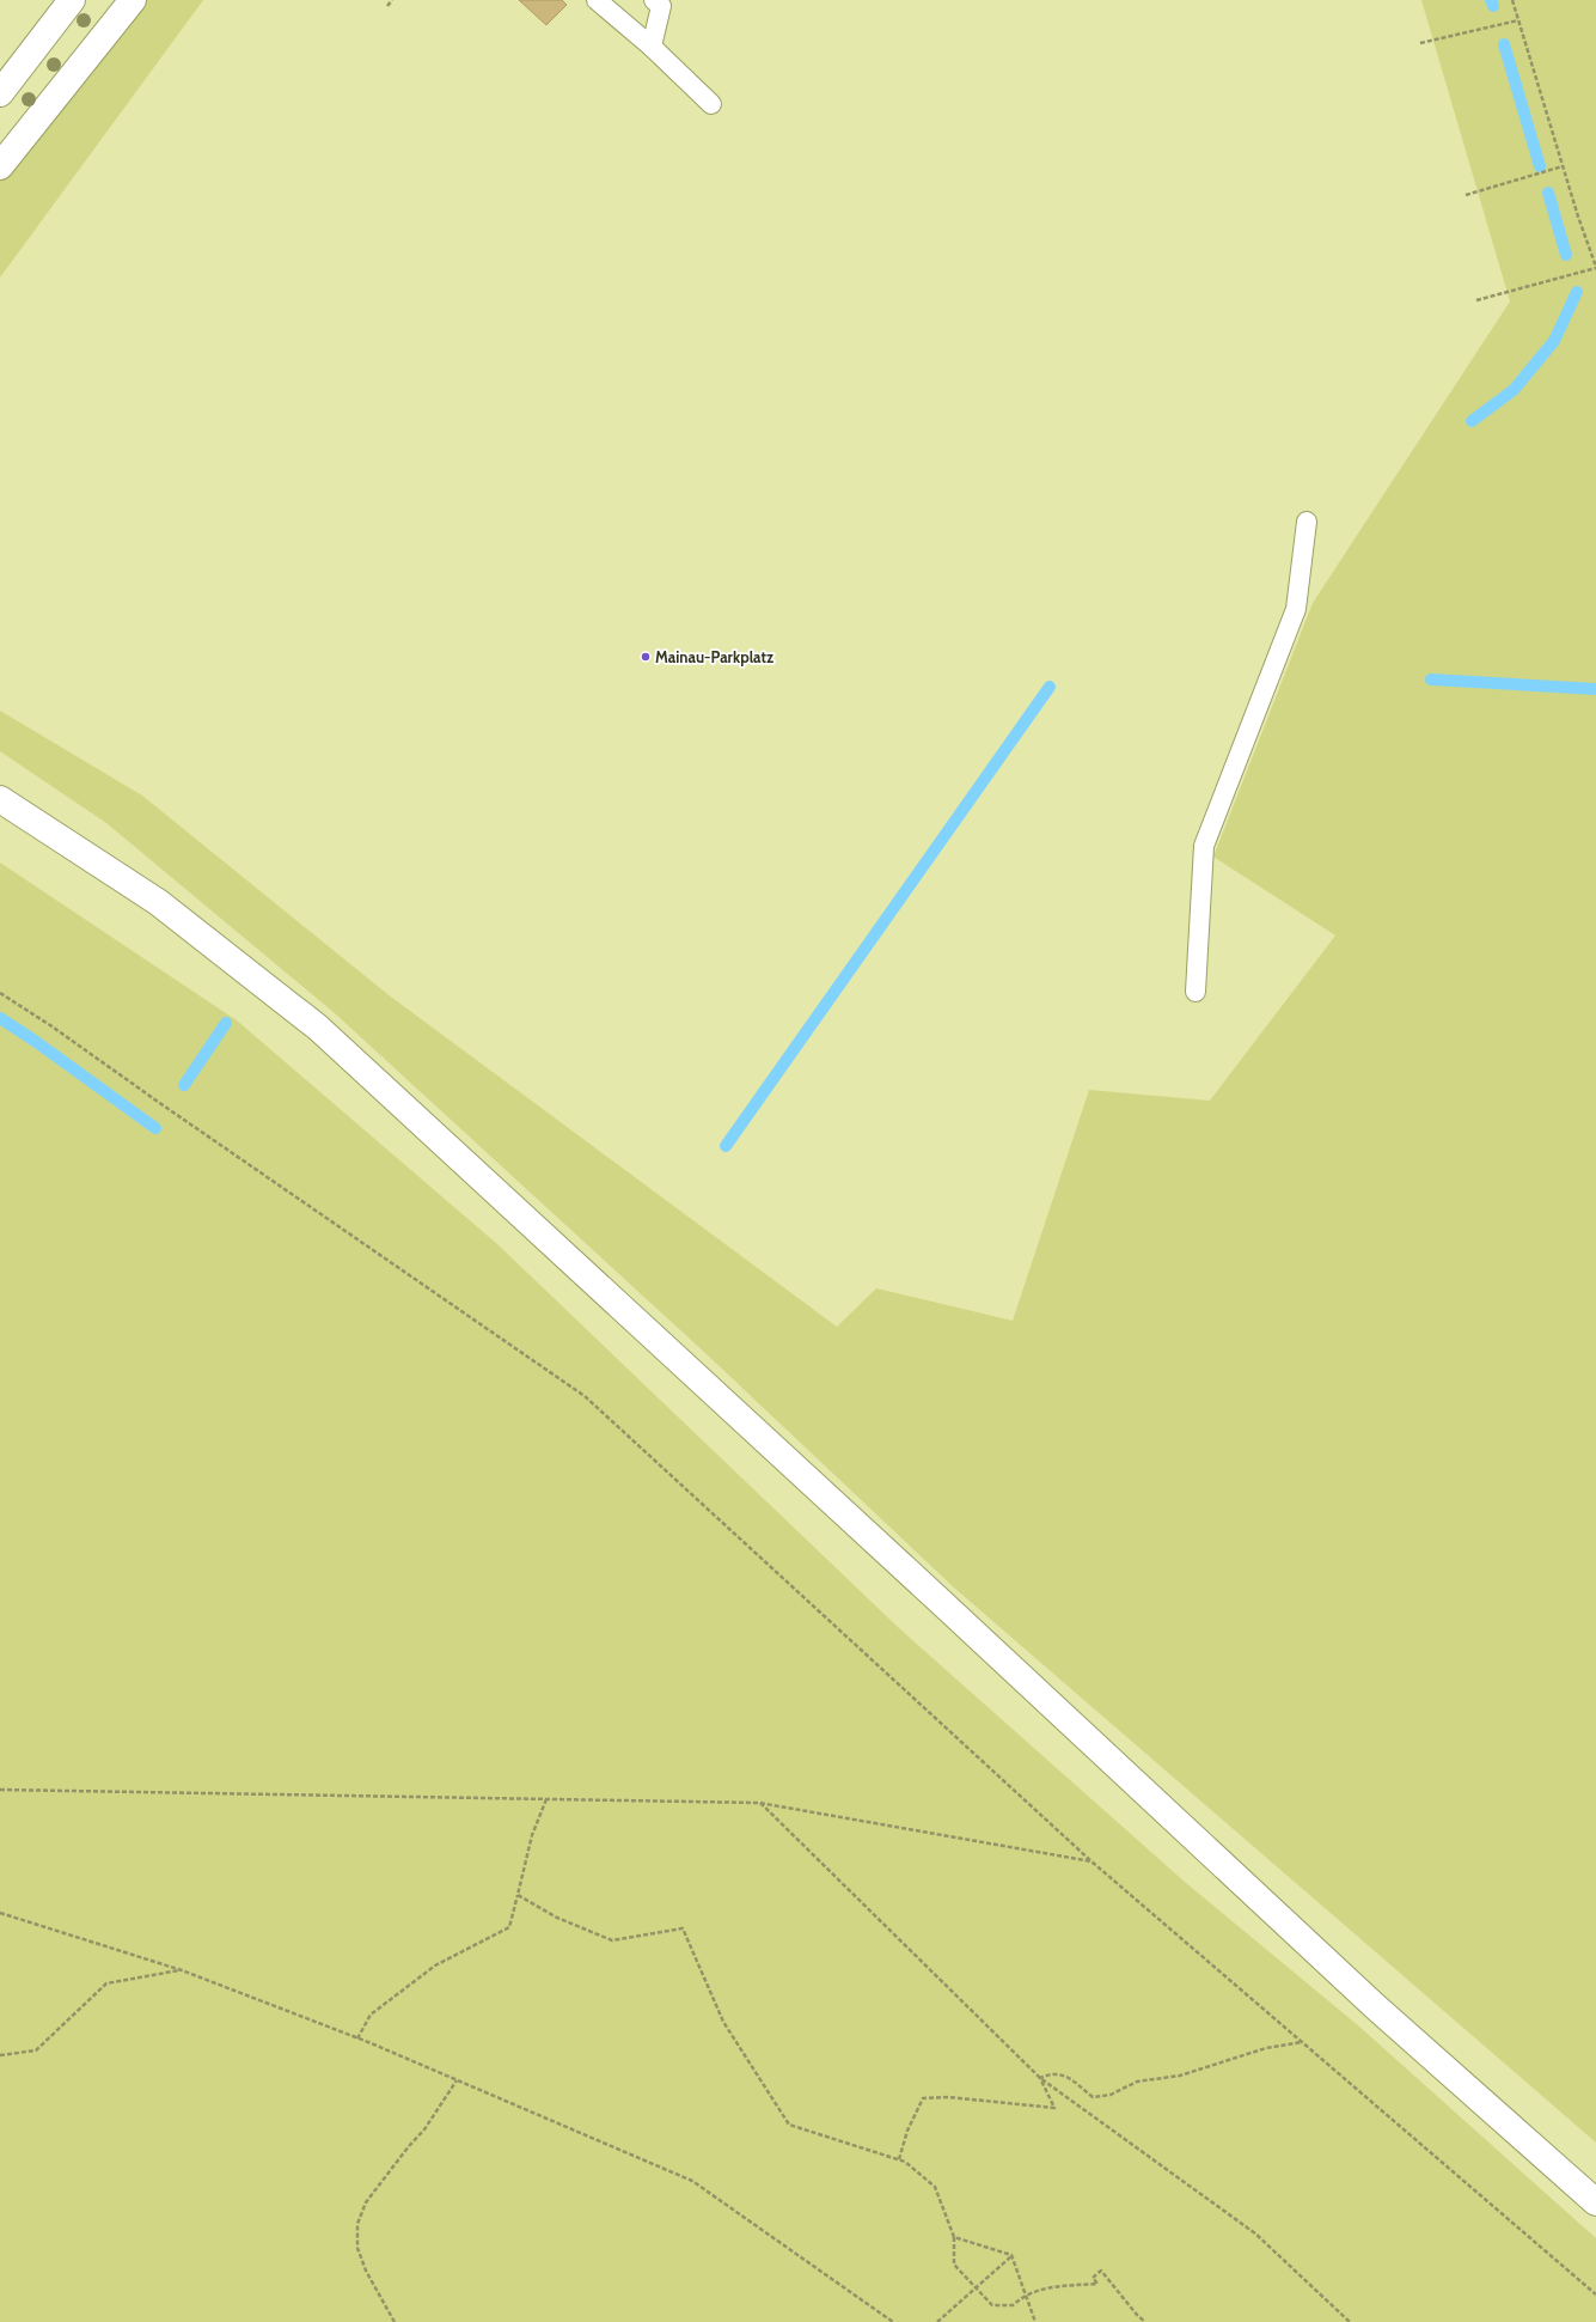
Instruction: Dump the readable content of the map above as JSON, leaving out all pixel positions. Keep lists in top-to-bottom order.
{
  "places": ["Mainau-Parkplatz"]
}
